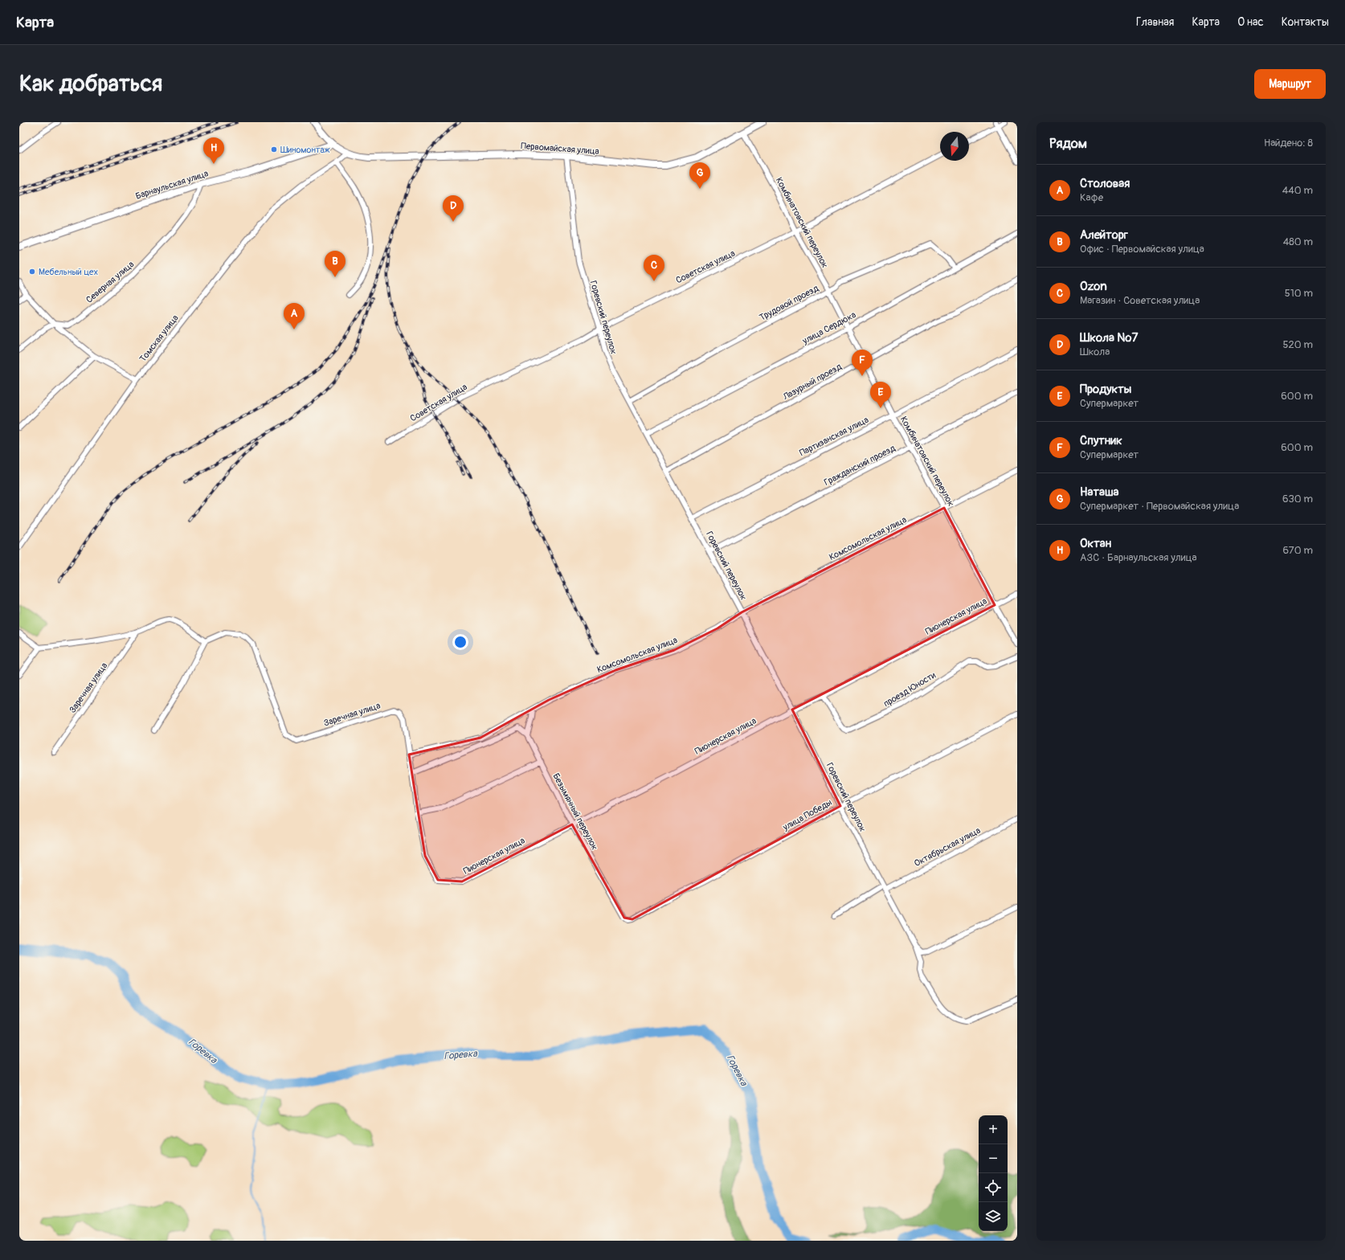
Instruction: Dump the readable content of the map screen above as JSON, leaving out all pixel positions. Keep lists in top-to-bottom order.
{
  "streets": {
    "main road": ["Первомайская улица", "Барнаульская улица"],
    "street": [
      "Комбинатовский переулок",
      "Советская улица",
      "Северная улица",
      "Трудовой проезд",
      "Горевский переулок",
      "улица Сердюка",
      "Томская улица",
      "Лазурный проезд",
      "Партизанская улица",
      "Гражданский проезд",
      "Комсомольская улица",
      "Пионерская улица",
      "Заречная улица",
      "проезд Юности",
      "Безымянный переулок",
      "улица Победы",
      "Октябрьская улица"
    ]
  },
  "crossings": [
    ["Первомайская улица", "Барнаульская улица"],
    ["Первомайская улица", "Комбинатовский переулок"],
    ["Первомайская улица", "Горевский переулок"],
    ["Барнаульская улица", "Северная улица"],
    ["Комбинатовский переулок", "Советская улица"],
    ["Комбинатовский переулок", "Трудовой проезд"],
    ["Комбинатовский переулок", "улица Сердюка"],
    ["Комбинатовский переулок", "Лазурный проезд"],
    ["Комбинатовский переулок", "Партизанская улица"],
    ["Комбинатовский переулок", "Гражданский проезд"],
    ["Комбинатовский переулок", "Комсомольская улица"],
    ["Комбинатовский переулок", "Пионерская улица"],
    ["Советская улица", "Горевский переулок"],
    ["Трудовой проезд", "Горевский переулок"],
    ["Трудовой проезд", "улица Сердюка"],
    ["Горевский переулок", "улица Сердюка"],
    ["Горевский переулок", "Лазурный проезд"],
    ["Горевский переулок", "Партизанская улица"],
    ["Горевский переулок", "Гражданский проезд"],
    ["Горевский переулок", "Комсомольская улица"],
    ["Горевский переулок", "Пионерская улица"],
    ["Горевский переулок", "улица Победы"],
    ["Горевский переулок", "Октябрьская улица"],
    ["Комсомольская улица", "Заречная улица"],
    ["Пионерская улица", "Заречная улица"],
    ["Пионерская улица", "проезд Юности"],
    ["Пионерская улица", "Безымянный переулок"],
    ["Безымянный переулок", "улица Победы"]
  ],
  "water": ["Горевка"],
  "places": ["Шиномонтаж", "Мебельный цех"],
  "north": "bottom",
  "page": {
    "header": "Карта",
    "nav": [
      "Главная",
      "Карта",
      "О нас",
      "Контакты"
    ],
    "buttons": "Маршрут",
    "title": "Как добраться",
    "heading": ["Рядом", "Найдено: 8"],
    "pins": [
      "H",
      "G",
      "D",
      "B",
      "C",
      "A",
      "F",
      "E"
    ],
    "list": [
      {
        "mark": "A",
        "name": "Столовая",
        "note": "Кафе",
        "value": "440 m"
      },
      {
        "mark": "B",
        "name": "Алейторг",
        "note": "Офис · Первомайская улица",
        "value": "480 m"
      },
      {
        "mark": "C",
        "name": "Ozon",
        "note": "Магазин · Советская улица",
        "value": "510 m"
      },
      {
        "mark": "D",
        "name": "Школа №7",
        "note": "Школа",
        "value": "520 m"
      },
      {
        "mark": "E",
        "name": "Продукты",
        "note": "Супермаркет",
        "value": "600 m"
      },
      {
        "mark": "F",
        "name": "Спутник",
        "note": "Супермаркет",
        "value": "600 m"
      },
      {
        "mark": "G",
        "name": "Наташа",
        "note": "Супермаркет · Первомайская улица",
        "value": "630 m"
      },
      {
        "mark": "H",
        "name": "Октан",
        "note": "АЗС · Барнаульская улица",
        "value": "670 m"
      }
    ],
    "map_buttons": ["+", "−"]
  }
}
